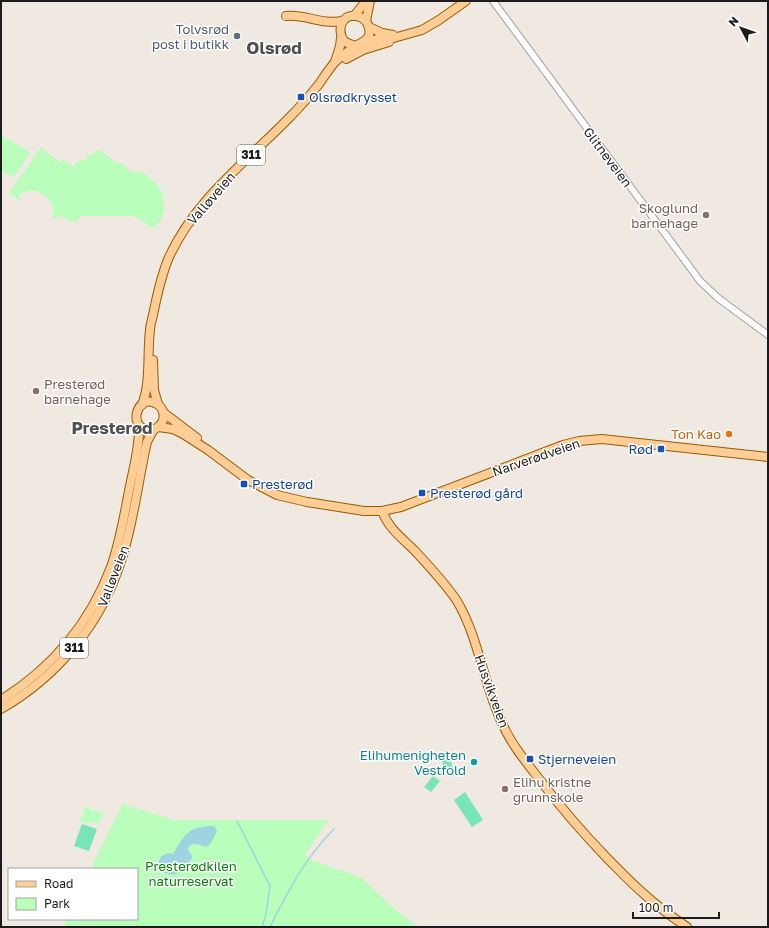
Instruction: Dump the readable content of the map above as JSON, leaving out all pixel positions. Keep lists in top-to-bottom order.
{
  "streets": {
    "main road": [
      "311",
      "Valløveien",
      "Narverødveien",
      "Husvikveien"
    ],
    "street": ["Glitneveien"]
  },
  "crossings": [
    ["311", "Valløveien"],
    ["Narverødveien", "Husvikveien"]
  ],
  "districts": ["Olsrød", "Presterød"],
  "parks": ["Presterødkilen naturreservat"],
  "places": {
    "other": [
      "Tolvsrød post i butikk",
      "Skoglund barnehage",
      "Presterød barnehage",
      "Ton Kao",
      "Elihumenigheten Vestfold",
      "Elihu kristne grunnskole"
    ],
    "transit": [
      "Olsrødkrysset",
      "Rød",
      "Presterød",
      "Presterød gård",
      "Stjerneveien"
    ]
  },
  "legend": ["Road", "Park"],
  "scale_bar": "100 m",
  "north": "top left"
}
